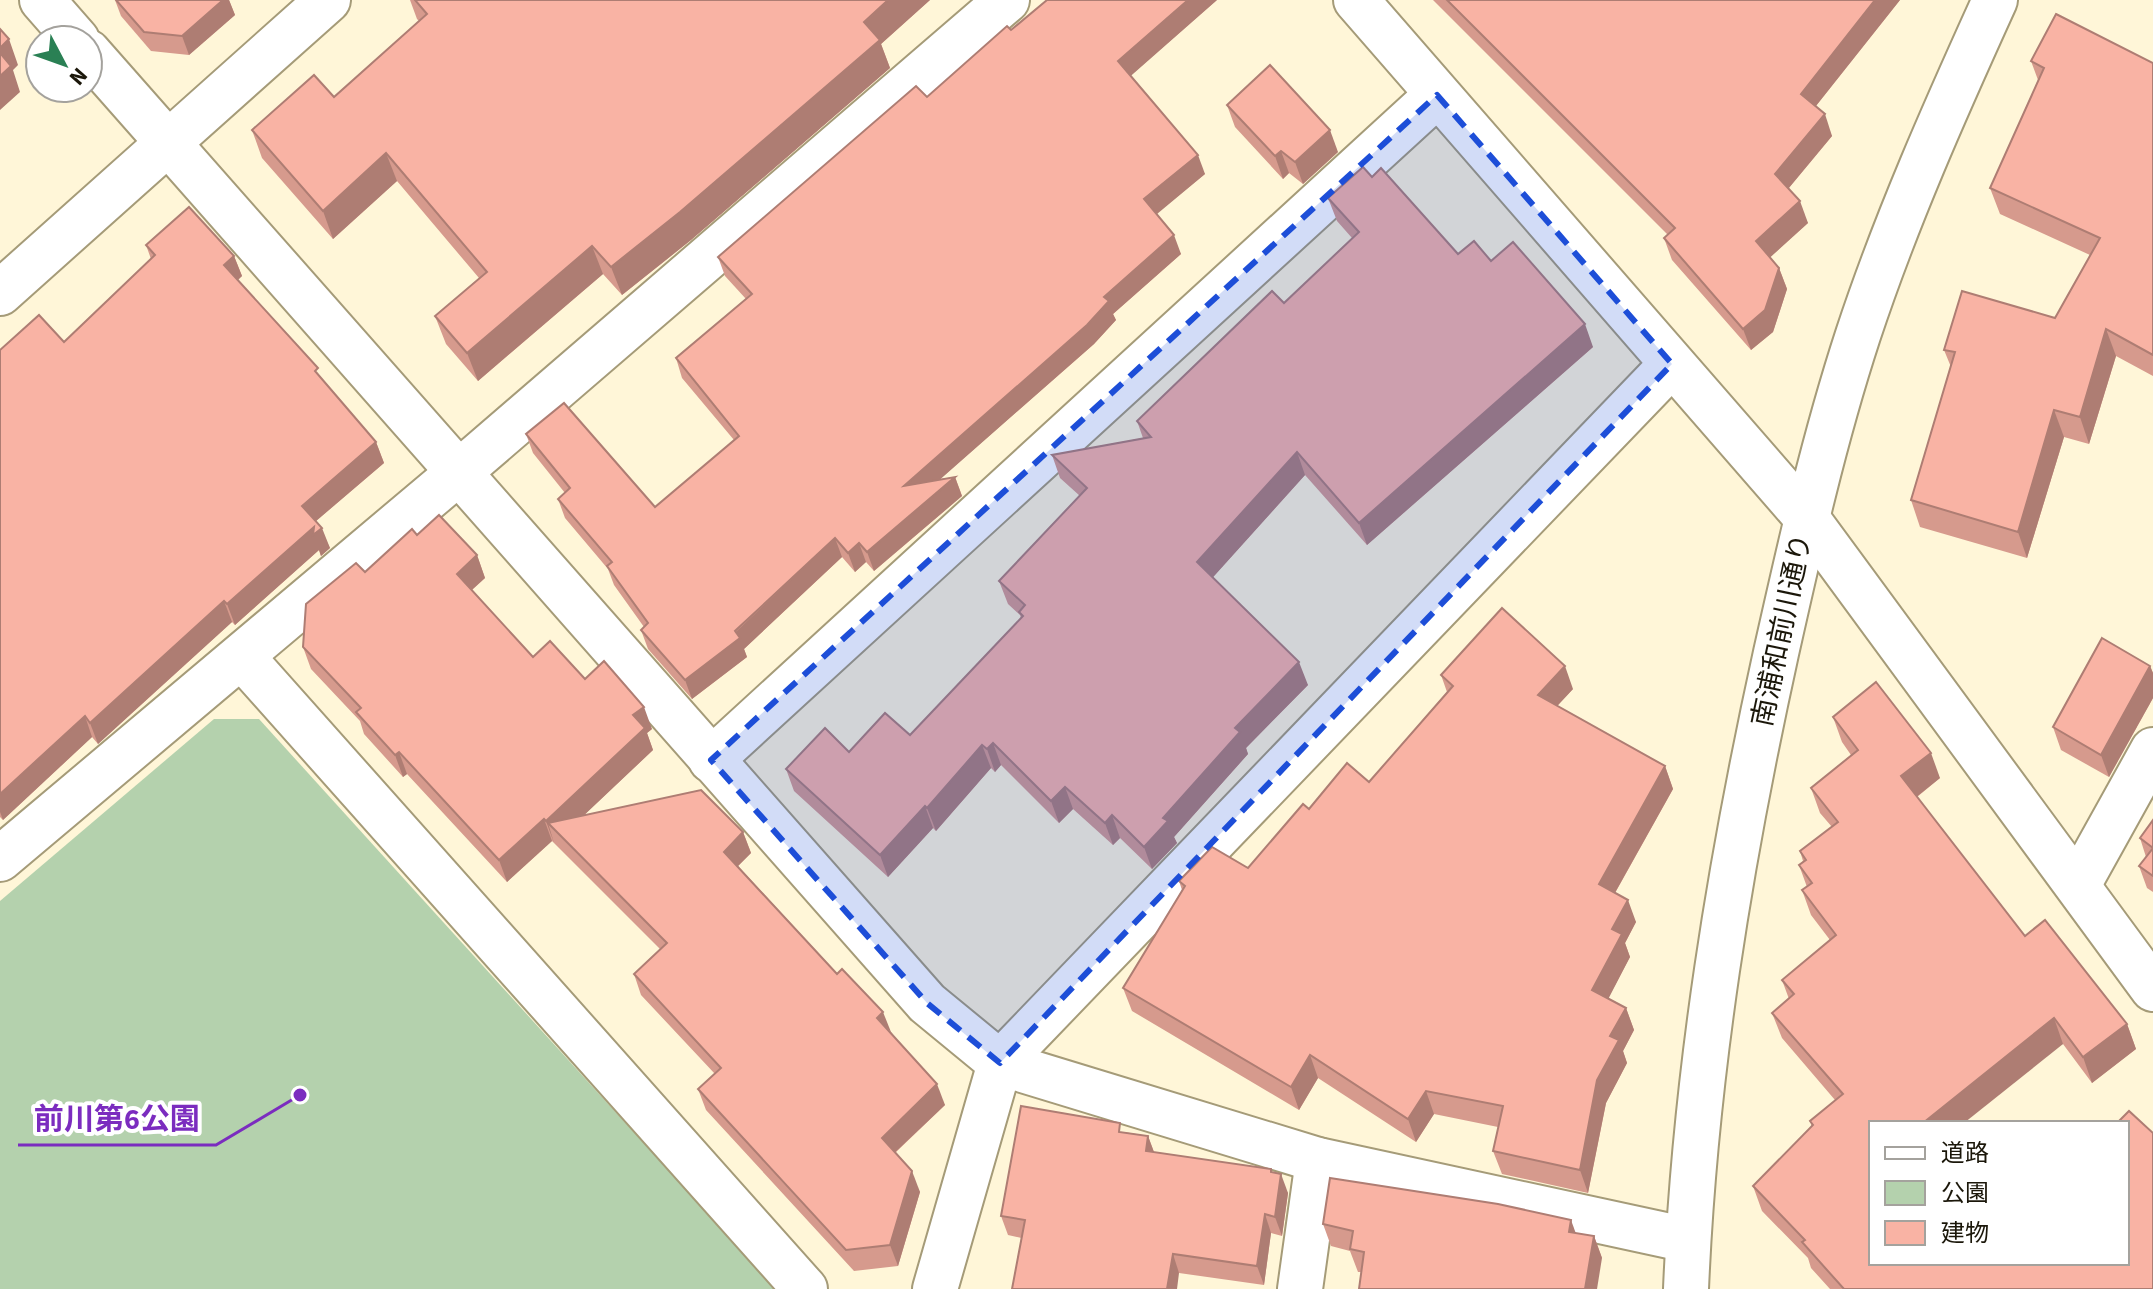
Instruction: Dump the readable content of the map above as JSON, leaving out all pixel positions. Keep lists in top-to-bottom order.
{
  "streets": {
    "street": ["南浦和前川通り"]
  },
  "places": ["前川第6公園"],
  "legend": ["道路", "公園", "建物"],
  "north": "bottom right"
}
